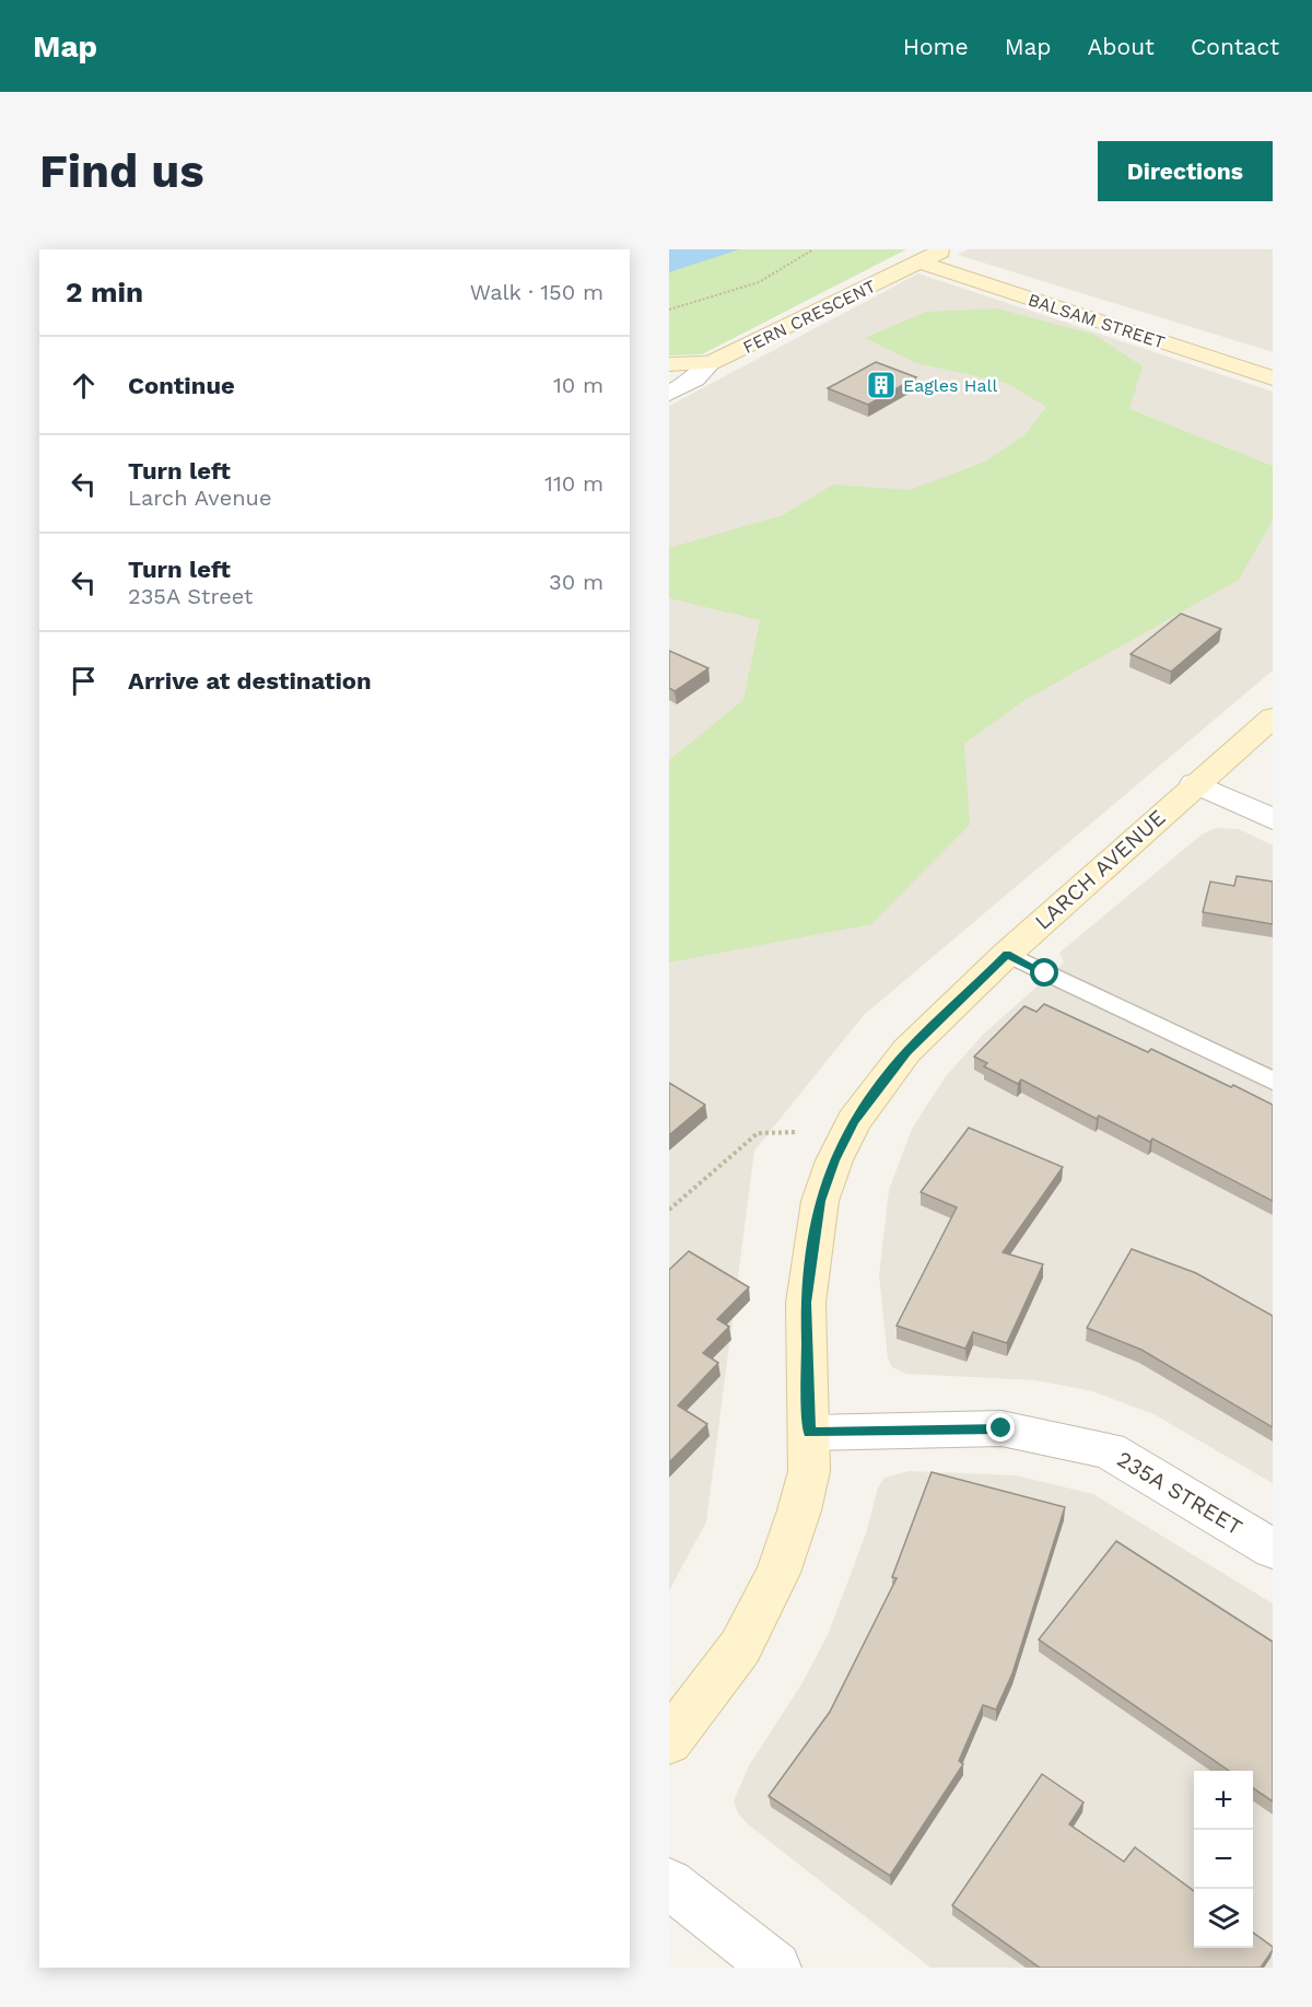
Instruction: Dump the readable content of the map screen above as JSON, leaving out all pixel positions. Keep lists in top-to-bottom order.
{
  "streets": {
    "street": [
      "FERN CRESCENT",
      "BALSAM STREET",
      "LARCH AVENUE",
      "235A STREET"
    ]
  },
  "crossings": [
    ["FERN CRESCENT", "BALSAM STREET"],
    ["LARCH AVENUE", "235A STREET"]
  ],
  "places": {
    "building": ["Eagles Hall"]
  },
  "page": {
    "header": "Map",
    "nav": [
      "Home",
      "Map",
      "About",
      "Contact"
    ],
    "buttons": "Directions",
    "title": "Find us",
    "heading": ["2 min", "Walk · 150 m"],
    "list": [
      ["Continue", "10 m"],
      ["Turn left", "Larch Avenue", "110 m"],
      ["Turn left", "235A Street", "30 m"],
      "Arrive at destination"
    ],
    "map_buttons": ["+", "−"]
  }
}
